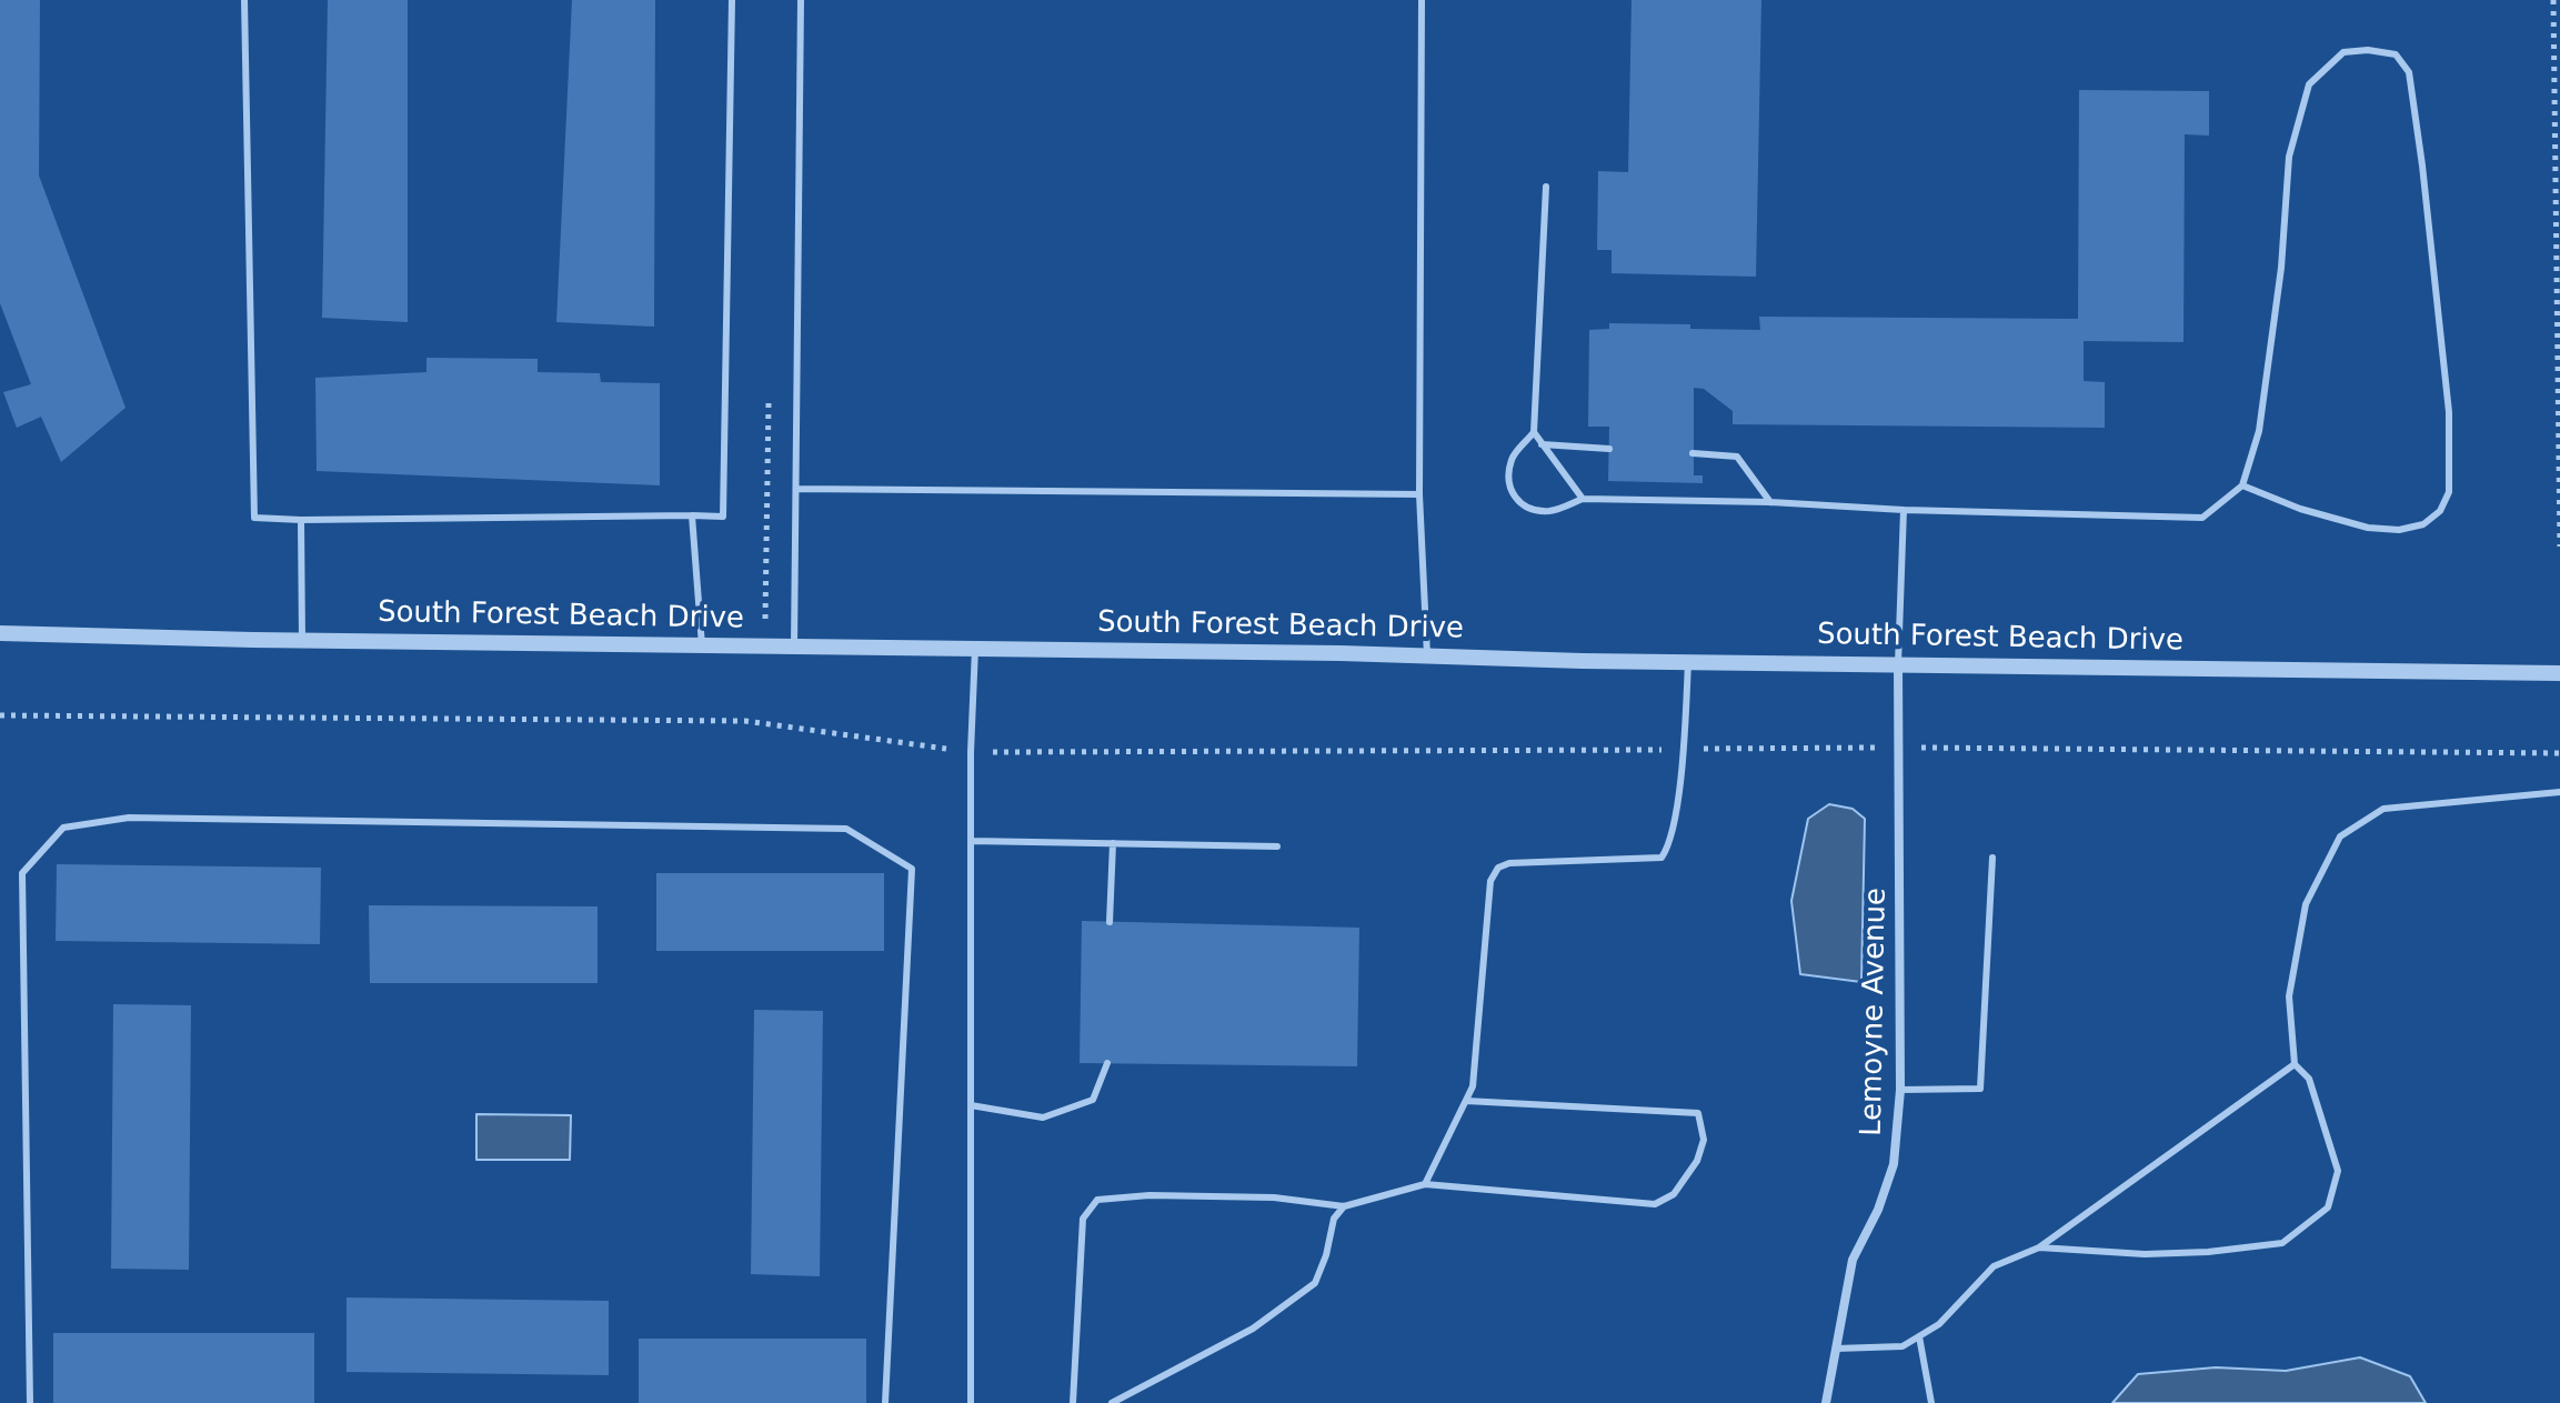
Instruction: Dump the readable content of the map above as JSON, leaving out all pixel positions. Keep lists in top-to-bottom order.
{
  "streets": {
    "street": ["South Forest Beach Drive", "Lemoyne Avenue"]
  },
  "crossings": [
    ["South Forest Beach Drive", "Lemoyne Avenue"]
  ]
}
